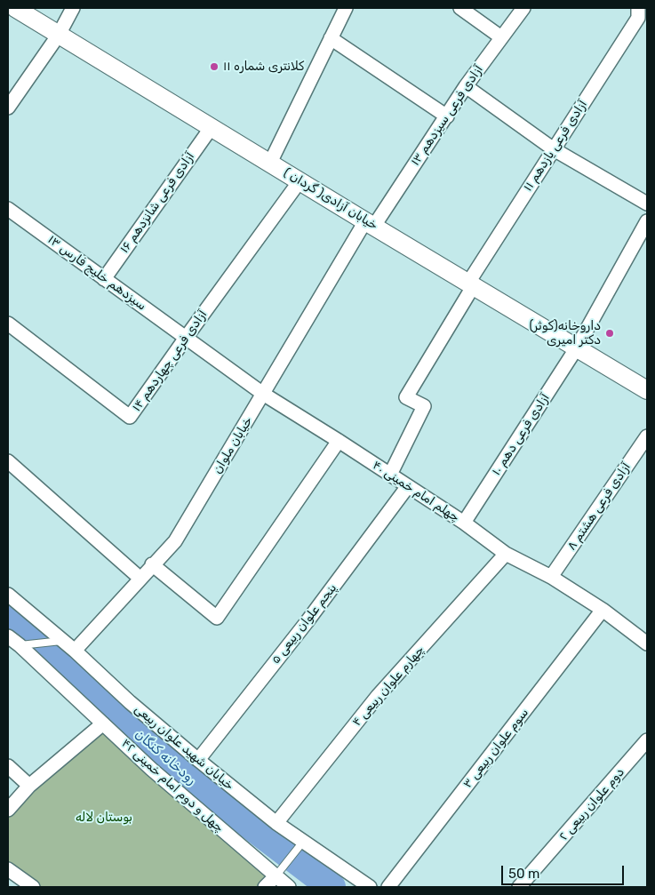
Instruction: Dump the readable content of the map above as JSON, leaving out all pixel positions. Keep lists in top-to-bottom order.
{
  "streets": {
    "main road": ["خیابان آزادی( گردان )"],
    "street": [
      "آزادی فرعی سیزدهم ۱۳",
      "آزادی فرعی یازدهم ۱۱",
      "آزادی فرعی شانزدهم ۱۶",
      "سیزدهم خلیج فارس ۱۳",
      "آزادی فرعی چهاردهم ۱۴",
      "آزادی فرعی دهم ۱۰",
      "خیابان ملوان",
      "چهلم امام خمینی ۴۰",
      "آزادی فرعی هشتم ۸",
      "پنجم علوان ربیعی ۵",
      "چهارم علوان ربیعی ۴",
      "خیابان شهید علوان ربیعی",
      "سوم علوان ربیعی ۳",
      "چهل و دوم امام خمینی ۴۲",
      "دوم علوان ربیعی ۲"
    ]
  },
  "crossings": [
    ["آزادی فرعی سیزدهم ۱۳", "خیابان آزادی( گردان )"],
    ["آزادی فرعی سیزدهم ۱۳", "خیابان ملوان"],
    ["آزادی فرعی یازدهم ۱۱", "خیابان آزادی( گردان )"],
    ["آزادی فرعی یازدهم ۱۱", "چهلم امام خمینی ۴۰"],
    ["خیابان آزادی( گردان )", "آزادی فرعی شانزدهم ۱۶"],
    ["خیابان آزادی( گردان )", "آزادی فرعی چهاردهم ۱۴"],
    ["خیابان آزادی( گردان )", "آزادی فرعی دهم ۱۰"],
    ["خیابان آزادی( گردان )", "خیابان ملوان"],
    ["آزادی فرعی شانزدهم ۱۶", "سیزدهم خلیج فارس ۱۳"],
    ["سیزدهم خلیج فارس ۱۳", "آزادی فرعی چهاردهم ۱۴"],
    ["سیزدهم خلیج فارس ۱۳", "چهلم امام خمینی ۴۰"],
    ["آزادی فرعی چهاردهم ۱۴", "چهلم امام خمینی ۴۰"],
    ["آزادی فرعی دهم ۱۰", "چهلم امام خمینی ۴۰"],
    ["خیابان ملوان", "چهلم امام خمینی ۴۰"],
    ["خیابان ملوان", "خیابان شهید علوان ربیعی"],
    ["چهلم امام خمینی ۴۰", "آزادی فرعی هشتم ۸"],
    ["چهلم امام خمینی ۴۰", "پنجم علوان ربیعی ۵"],
    ["چهلم امام خمینی ۴۰", "چهارم علوان ربیعی ۴"],
    ["چهلم امام خمینی ۴۰", "سوم علوان ربیعی ۳"],
    ["پنجم علوان ربیعی ۵", "خیابان شهید علوان ربیعی"],
    ["چهارم علوان ربیعی ۴", "خیابان شهید علوان ربیعی"]
  ],
  "water": ["رودخانه کنگان"],
  "parks": ["بوستان لاله"],
  "places": ["کلانتری شماره ۱۱", "داروخانه(کوثر) دکتر امیری"],
  "scale_bar": "50 m"
}
